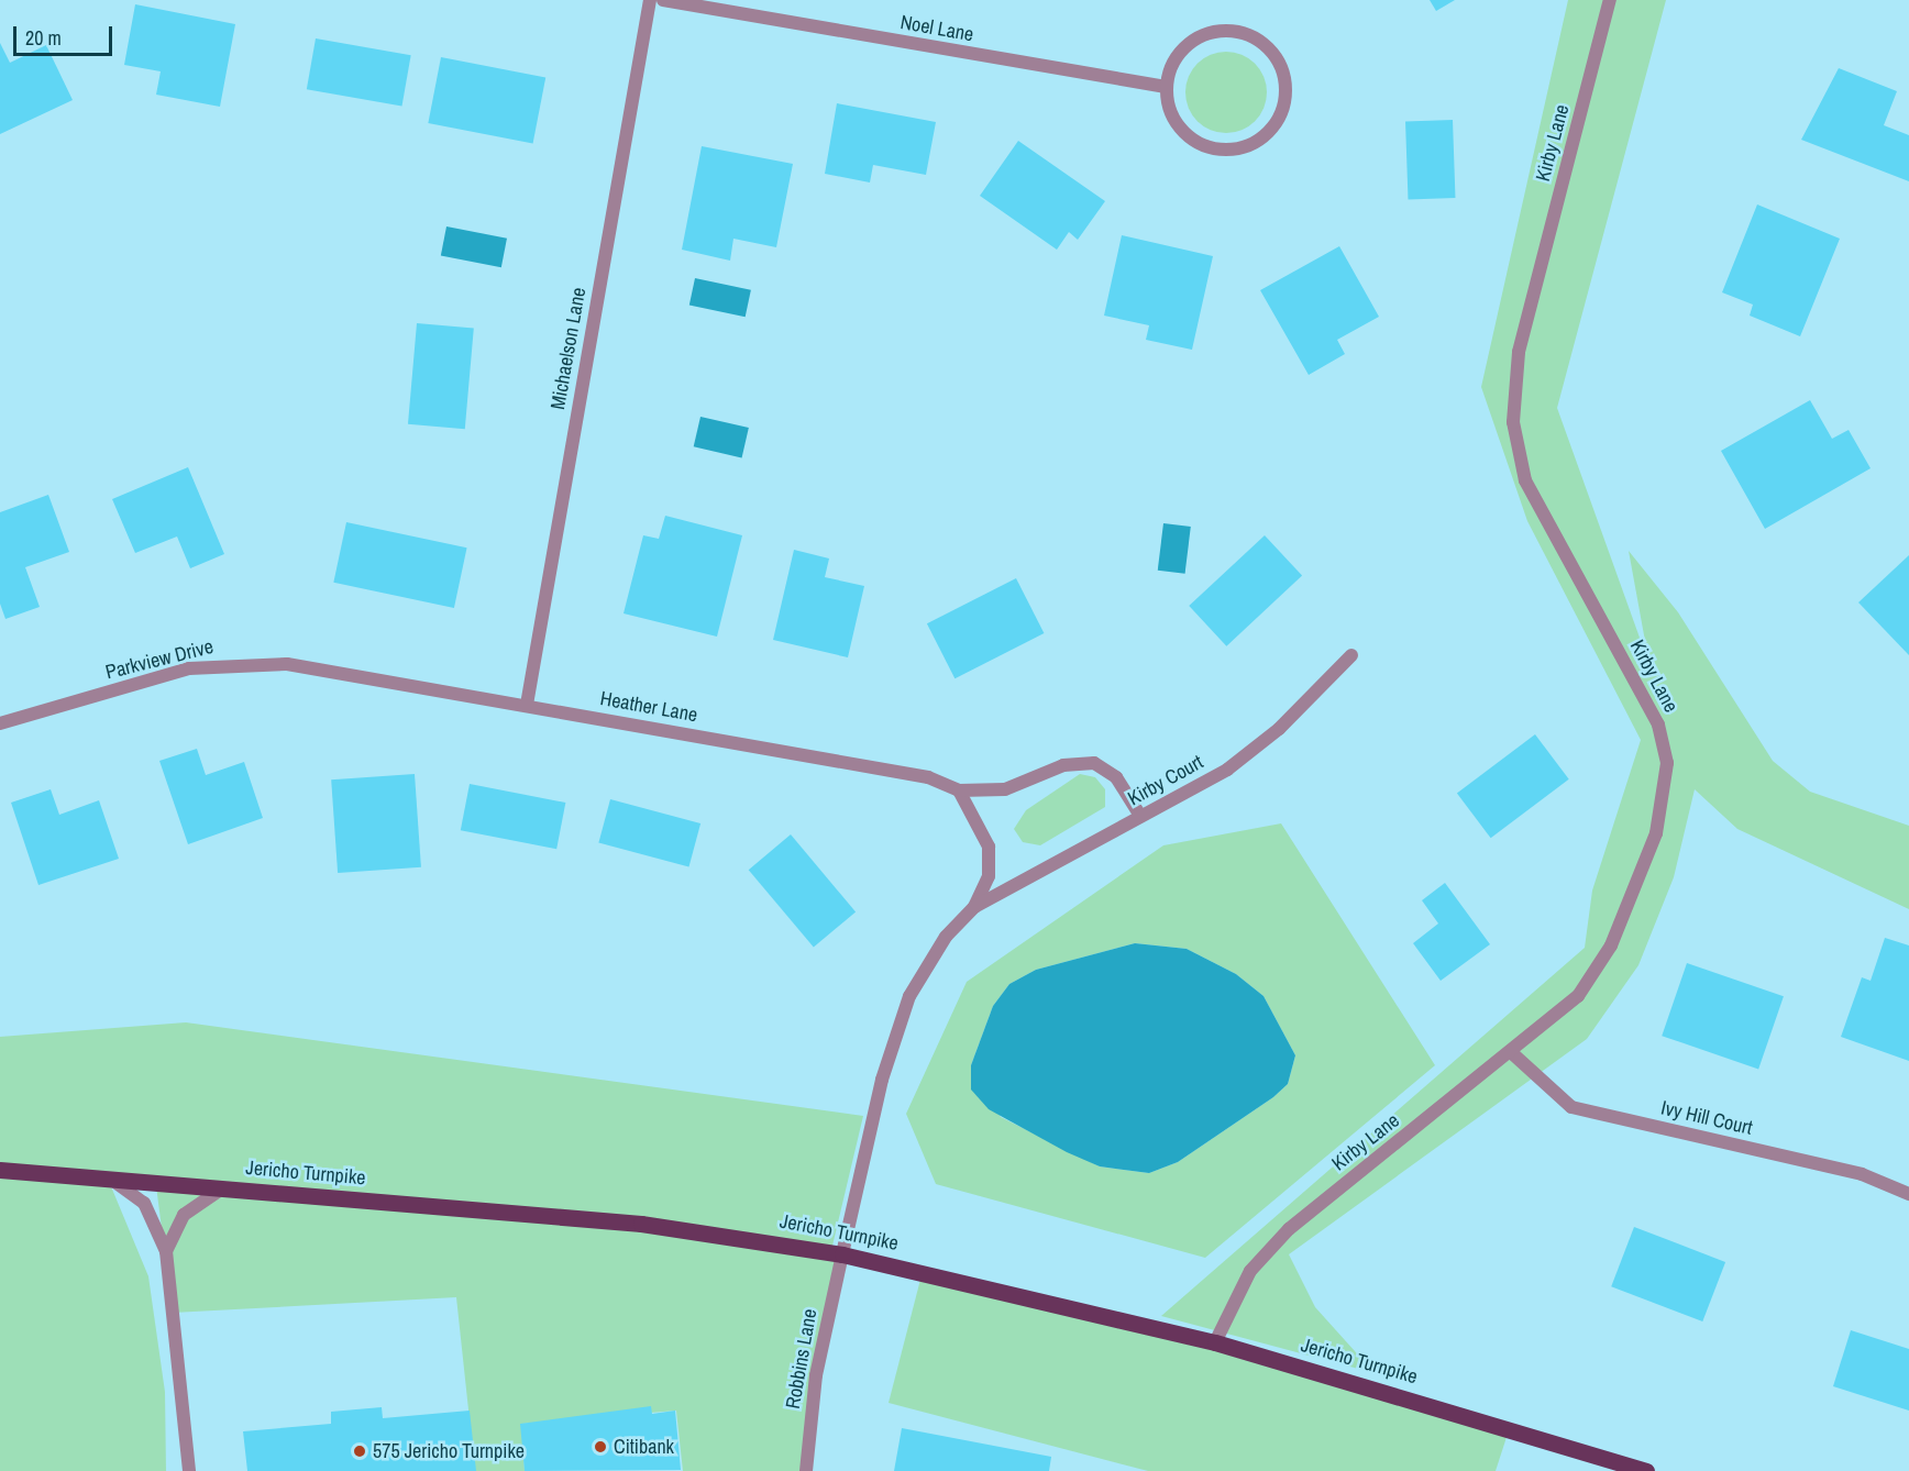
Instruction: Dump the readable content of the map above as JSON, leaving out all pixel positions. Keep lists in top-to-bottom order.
{
  "streets": {
    "main road": ["Jericho Turnpike"],
    "street": [
      "Noel Lane",
      "Kirby Lane",
      "Michaelson Lane",
      "Parkview Drive",
      "Heather Lane",
      "Kirby Court",
      "Ivy Hill Court",
      "Robbins Lane"
    ]
  },
  "crossings": [
    ["Kirby Lane", "Ivy Hill Court"],
    ["Kirby Lane", "Jericho Turnpike"],
    ["Michaelson Lane", "Heather Lane"],
    ["Parkview Drive", "Heather Lane"],
    ["Heather Lane", "Kirby Court"],
    ["Jericho Turnpike", "Robbins Lane"]
  ],
  "places": ["Citibank", "575 Jericho Turnpike"],
  "scale_bar": "20 m"
}
